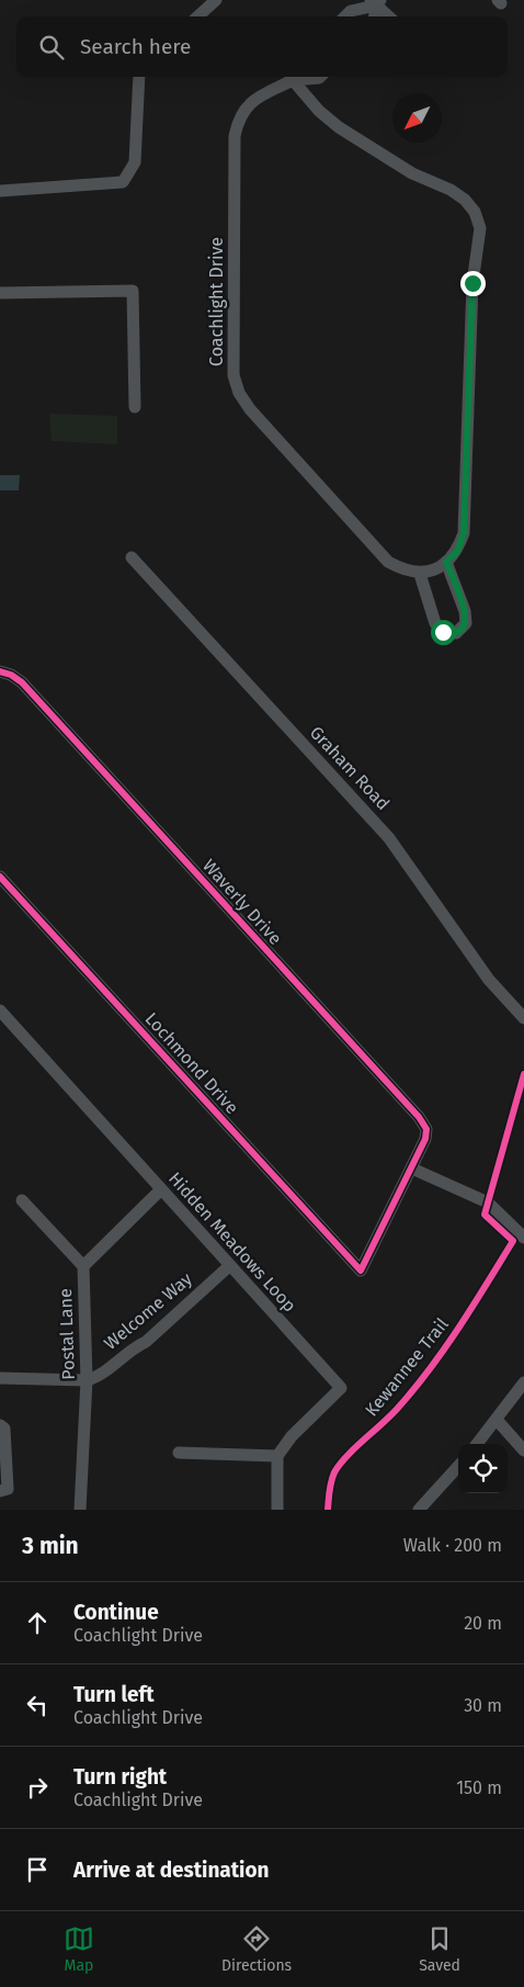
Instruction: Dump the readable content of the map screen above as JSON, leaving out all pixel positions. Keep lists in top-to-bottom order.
{
  "streets": {
    "street": [
      "Coachlight Drive",
      "Graham Road",
      "Waverly Drive",
      "Lochmond Drive",
      "Hidden Meadows Loop",
      "Welcome Way",
      "Postal Lane"
    ],
    "cycle path": ["Kewannee Trail"]
  },
  "crossings": [
    ["Waverly Drive", "Lochmond Drive"],
    ["Hidden Meadows Loop", "Welcome Way"],
    ["Hidden Meadows Loop", "Postal Lane"],
    ["Welcome Way", "Postal Lane"]
  ],
  "north": "bottom left",
  "page": {
    "search": "Search here",
    "heading": ["3 min", "Walk · 200 m"],
    "list": [
      ["Continue", "Coachlight Drive", "20 m"],
      ["Turn left", "Coachlight Drive", "30 m"],
      ["Turn right", "Coachlight Drive", "150 m"],
      "Arrive at destination"
    ],
    "nav": ["Map", "Directions", "Saved"]
  }
}
